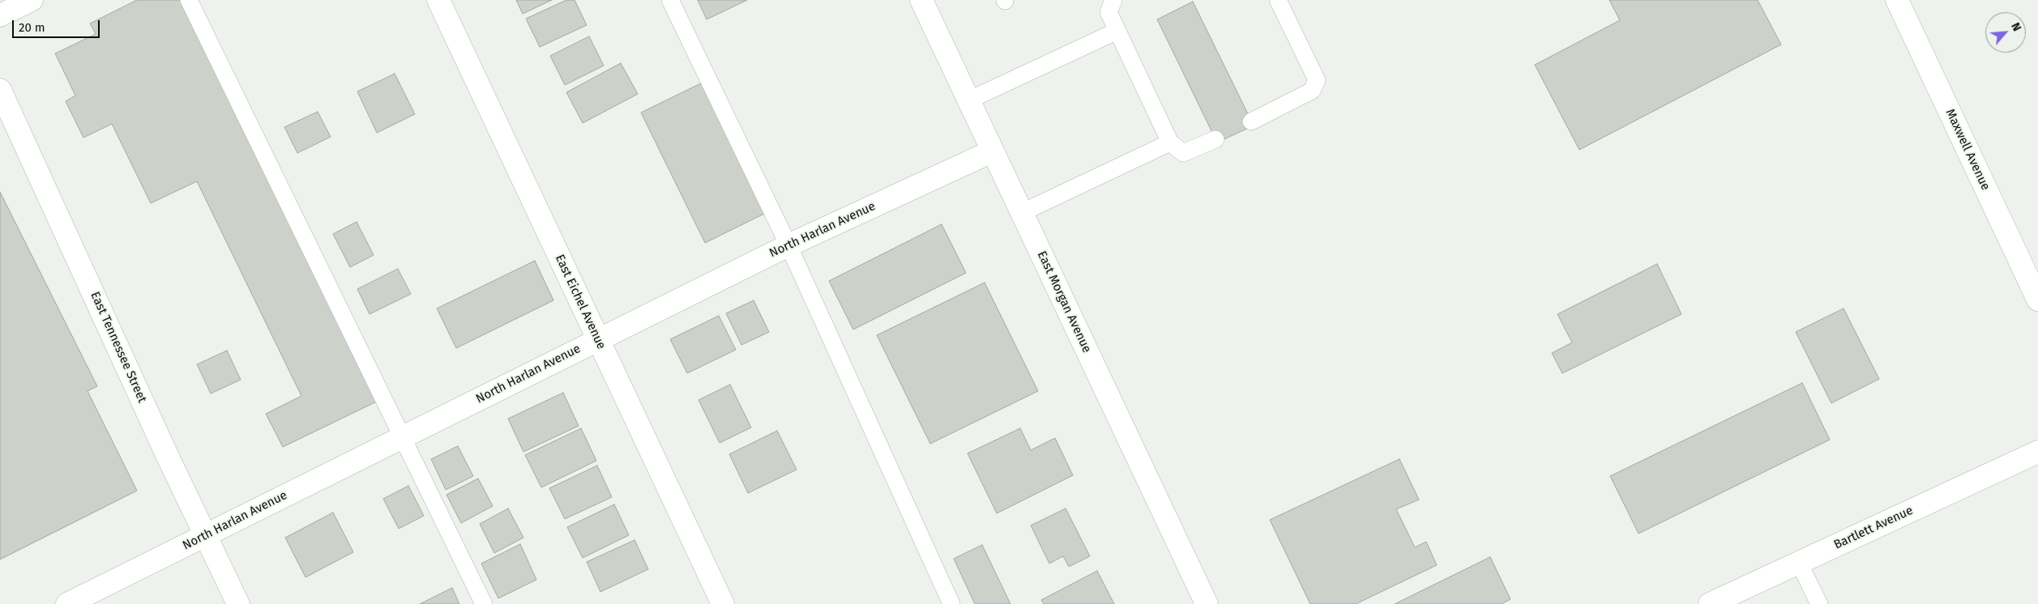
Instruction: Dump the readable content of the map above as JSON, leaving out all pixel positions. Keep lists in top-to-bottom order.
{
  "streets": {
    "street": [
      "Maxwell Avenue",
      "North Harlan Avenue",
      "East Eichel Avenue",
      "East Morgan Avenue",
      "East Tennessee Street",
      "Bartlett Avenue"
    ]
  },
  "crossings": [
    ["North Harlan Avenue", "East Eichel Avenue"],
    ["North Harlan Avenue", "East Morgan Avenue"],
    ["North Harlan Avenue", "East Tennessee Street"]
  ],
  "scale_bar": "20 m",
  "north": "top right"
}
